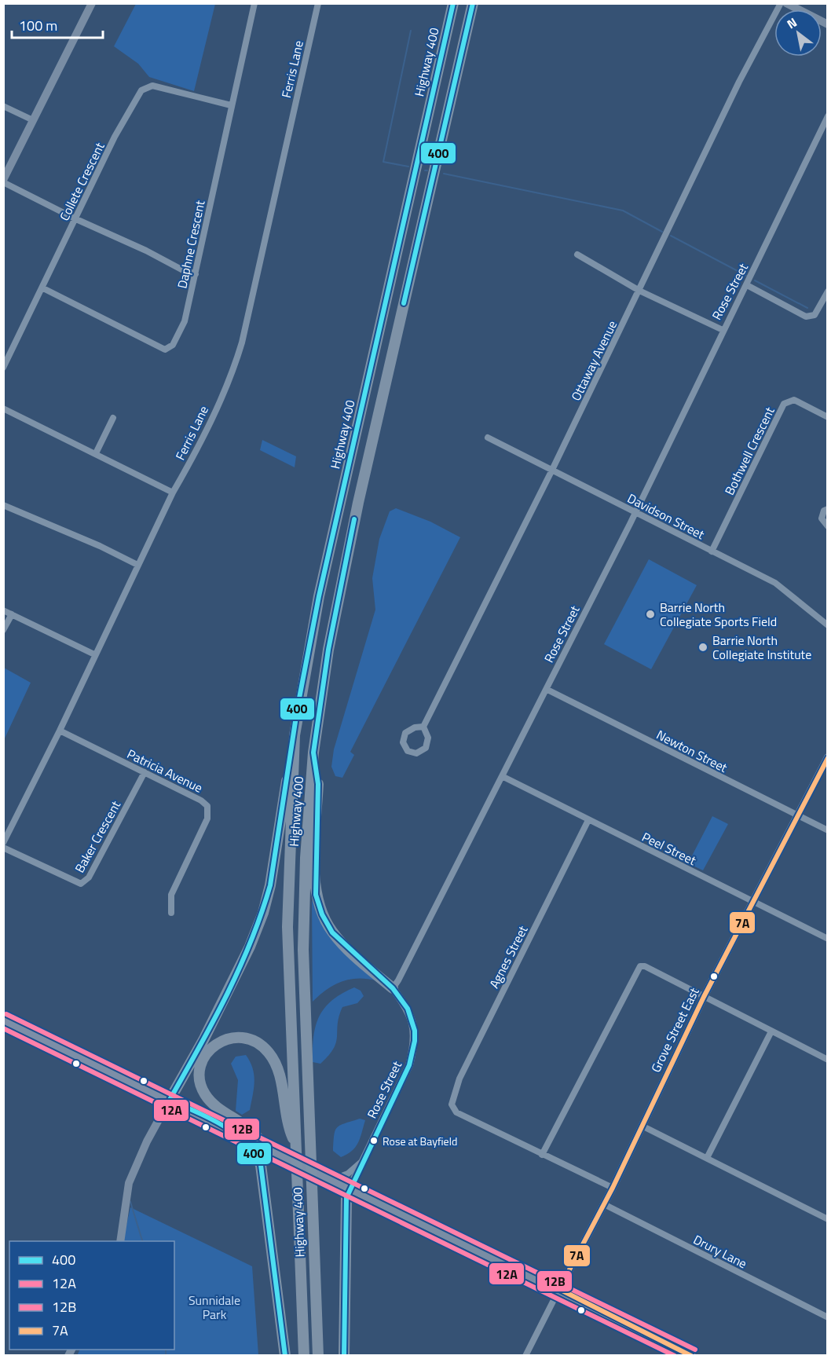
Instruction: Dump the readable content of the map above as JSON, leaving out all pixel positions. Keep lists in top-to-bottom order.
{
  "streets": {
    "highway": ["Highway 400"],
    "street": [
      "Ferris Lane",
      "Collete Crescent",
      "Daphne Crescent",
      "Rose Street",
      "Ottaway Avenue",
      "Bothwell Crescent",
      "Davidson Street",
      "Newton Street",
      "Patricia Avenue",
      "Baker Crescent",
      "Peel Street",
      "Agnes Street",
      "Grove Street East",
      "Drury Lane"
    ]
  },
  "crossings": [
    ["Ferris Lane", "Patricia Avenue"],
    ["Collete Crescent", "Daphne Crescent"],
    ["Rose Street", "Davidson Street"],
    ["Rose Street", "Newton Street"],
    ["Rose Street", "Peel Street"],
    ["Ottaway Avenue", "Davidson Street"],
    ["Bothwell Crescent", "Davidson Street"],
    ["Newton Street", "Grove Street East"],
    ["Patricia Avenue", "Baker Crescent"],
    ["Peel Street", "Agnes Street"],
    ["Peel Street", "Grove Street East"],
    ["Grove Street East", "Drury Lane"]
  ],
  "parks": ["Sunnidale Park"],
  "places": ["Barrie North Collegiate Sports Field", "Barrie North Collegiate Institute", "Rose at Bayfield"],
  "lines": [
    "transit line 400",
    "transit line 7A",
    "transit line 12B",
    "transit line 12A"
  ],
  "legend": [
    "400",
    "12A",
    "12B",
    "7A"
  ],
  "scale_bar": "100 m",
  "north": "top left"
}
